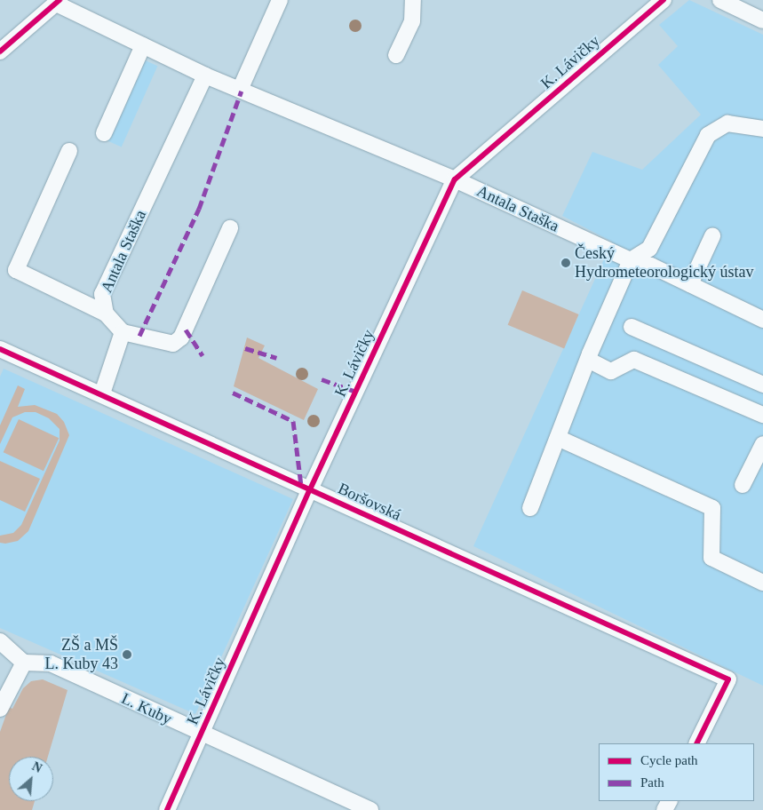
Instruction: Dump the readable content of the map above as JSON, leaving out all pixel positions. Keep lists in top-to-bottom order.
{
  "streets": {
    "street": [
      "K. Lávičky",
      "Antala Staška",
      "Boršovská",
      "L. Kuby"
    ]
  },
  "crossings": [
    ["K. Lávičky", "Antala Staška"],
    ["K. Lávičky", "Boršovská"],
    ["K. Lávičky", "L. Kuby"]
  ],
  "places": ["Český Hydrometeorologický ústav", "ZŠ a MŠ L. Kuby 43"],
  "legend": ["Cycle path", "Path"],
  "north": "top right"
}
